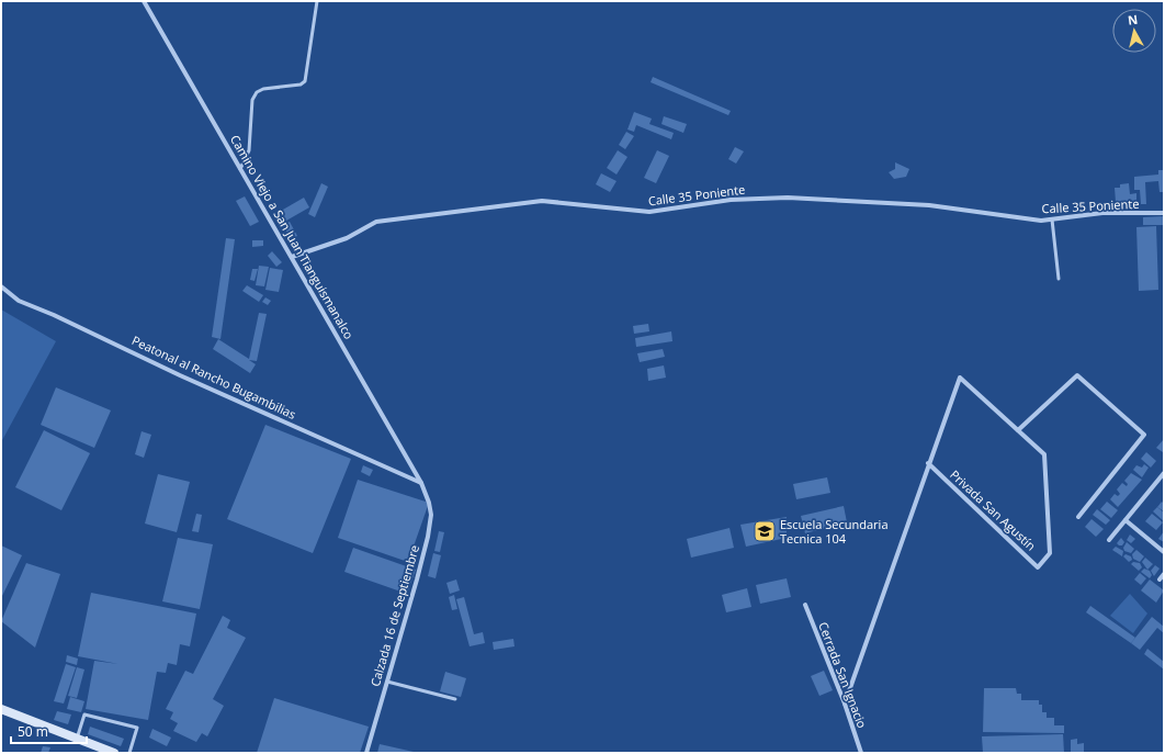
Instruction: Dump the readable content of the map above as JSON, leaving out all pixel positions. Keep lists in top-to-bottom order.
{
  "streets": {
    "street": [
      "Calle 35 Poniente",
      "Camino Viejo a San Juan Tianguismanalco",
      "Peatonal al Rancho Bugambilias",
      "Privada San Agustín",
      "Calzada 16 de Septiembre",
      "Cerrada San Ignacio"
    ]
  },
  "crossings": [
    ["Calle 35 Poniente", "Camino Viejo a San Juan Tianguismanalco"],
    ["Camino Viejo a San Juan Tianguismanalco", "Peatonal al Rancho Bugambilias"],
    ["Camino Viejo a San Juan Tianguismanalco", "Calzada 16 de Septiembre"],
    ["Peatonal al Rancho Bugambilias", "Calzada 16 de Septiembre"],
    ["Privada San Agustín", "Cerrada San Ignacio"]
  ],
  "places": {
    "school or university": ["Escuela Secundaria Tecnica 104"]
  },
  "scale_bar": "50 m",
  "north": "top"
}
